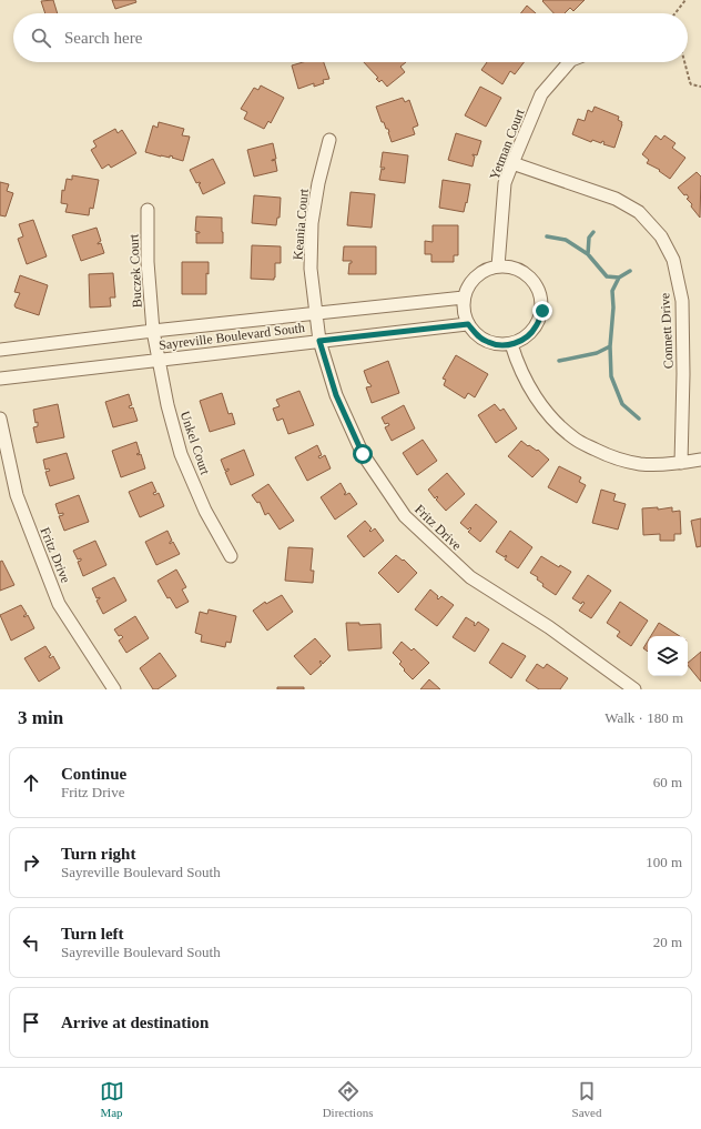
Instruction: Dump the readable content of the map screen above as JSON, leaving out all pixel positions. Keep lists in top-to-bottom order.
{
  "streets": {
    "street": [
      "Yetman Court",
      "Keania Court",
      "Buczek Court",
      "Connett Drive",
      "Sayreville Boulevard South",
      "Unkel Court",
      "Fritz Drive"
    ]
  },
  "crossings": [
    ["Yetman Court", "Connett Drive"],
    ["Yetman Court", "Sayreville Boulevard South"],
    ["Keania Court", "Sayreville Boulevard South"],
    ["Keania Court", "Fritz Drive"],
    ["Buczek Court", "Sayreville Boulevard South"],
    ["Buczek Court", "Unkel Court"],
    ["Sayreville Boulevard South", "Unkel Court"],
    ["Sayreville Boulevard South", "Fritz Drive"]
  ],
  "page": {
    "search": "Search here",
    "heading": ["3 min", "Walk · 180 m"],
    "list": [
      ["Continue", "Fritz Drive", "60 m"],
      ["Turn right", "Sayreville Boulevard South", "100 m"],
      ["Turn left", "Sayreville Boulevard South", "20 m"],
      "Arrive at destination"
    ],
    "nav": ["Map", "Directions", "Saved"]
  }
}
